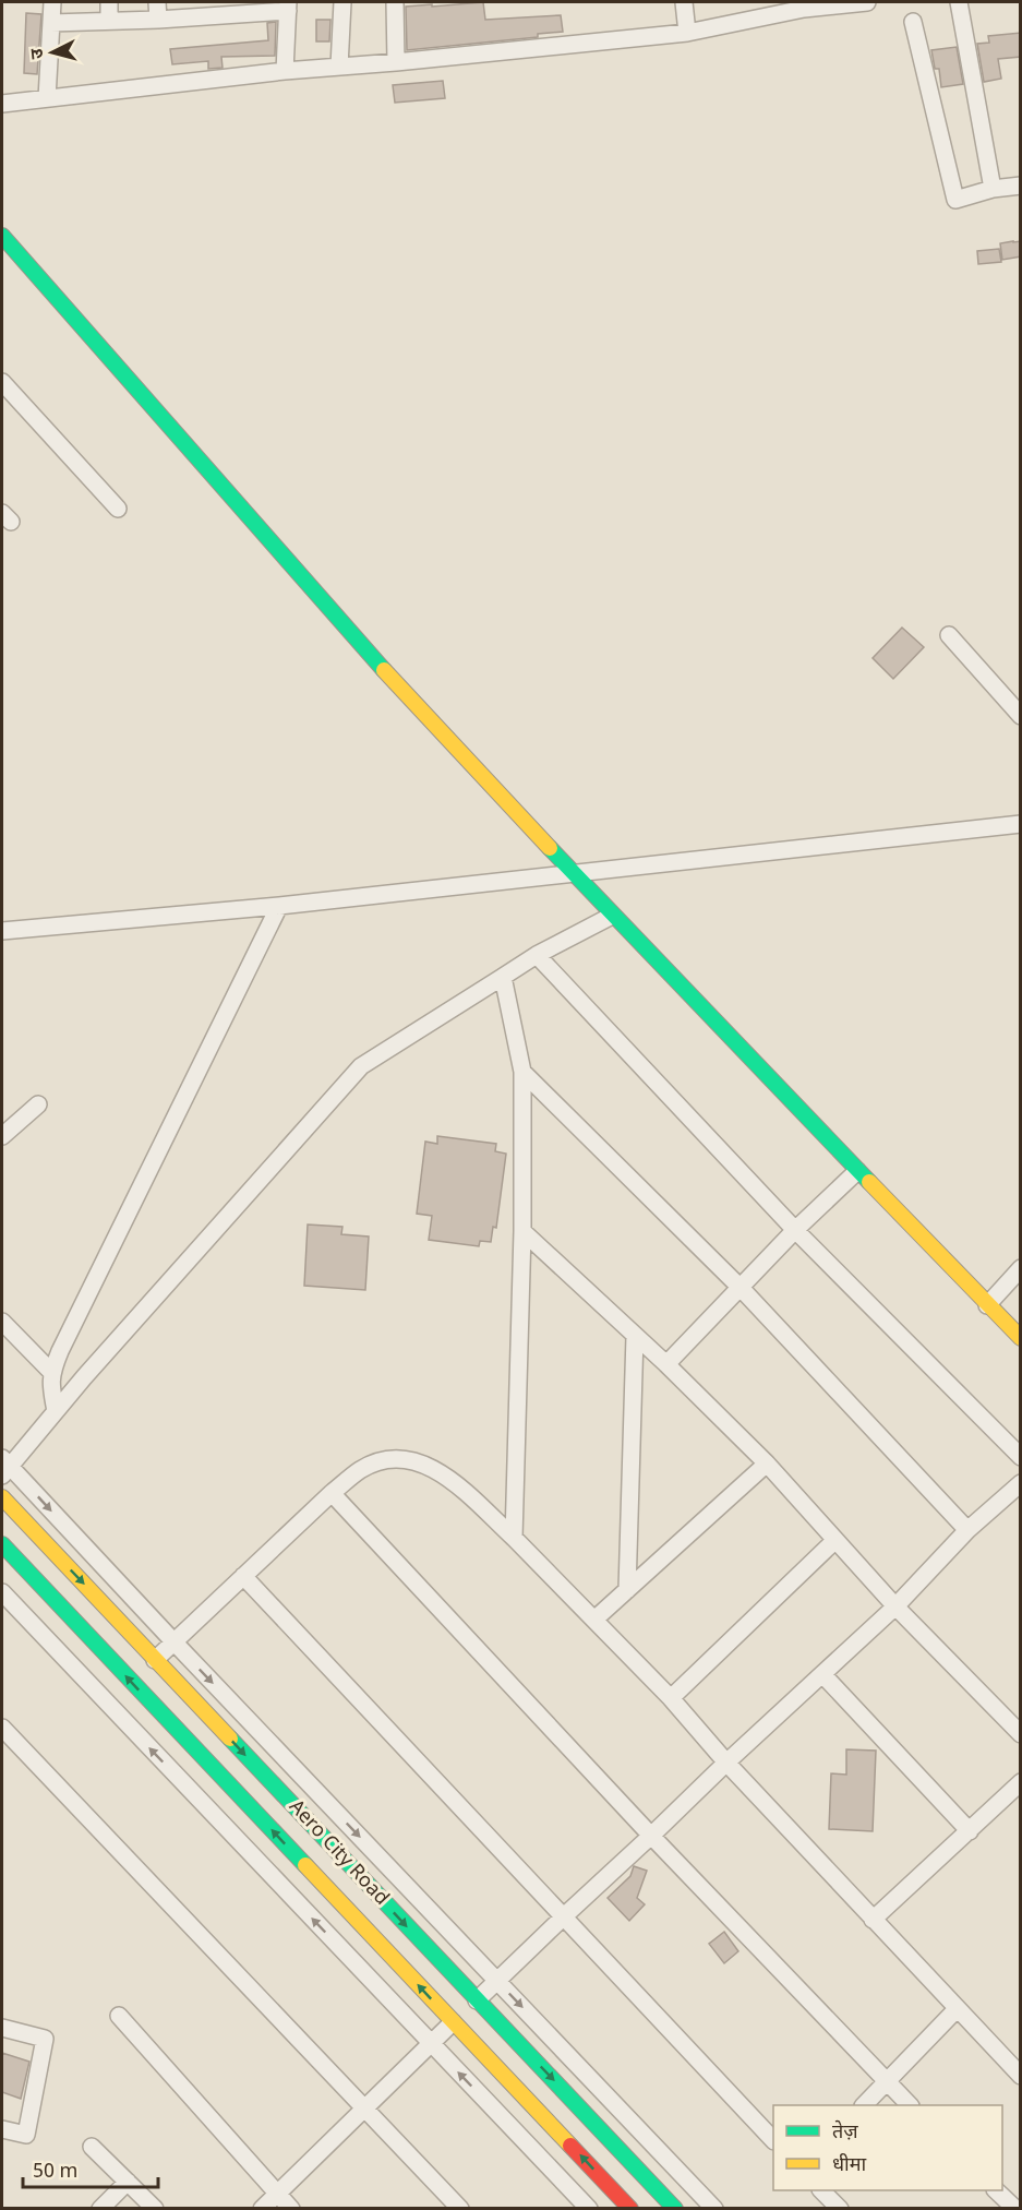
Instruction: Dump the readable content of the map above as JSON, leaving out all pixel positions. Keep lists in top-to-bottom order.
{
  "streets": {
    "street": ["Aero City Road"]
  },
  "legend": ["तेज़", "धीमा"],
  "scale_bar": "50 m",
  "north": "left"
}
